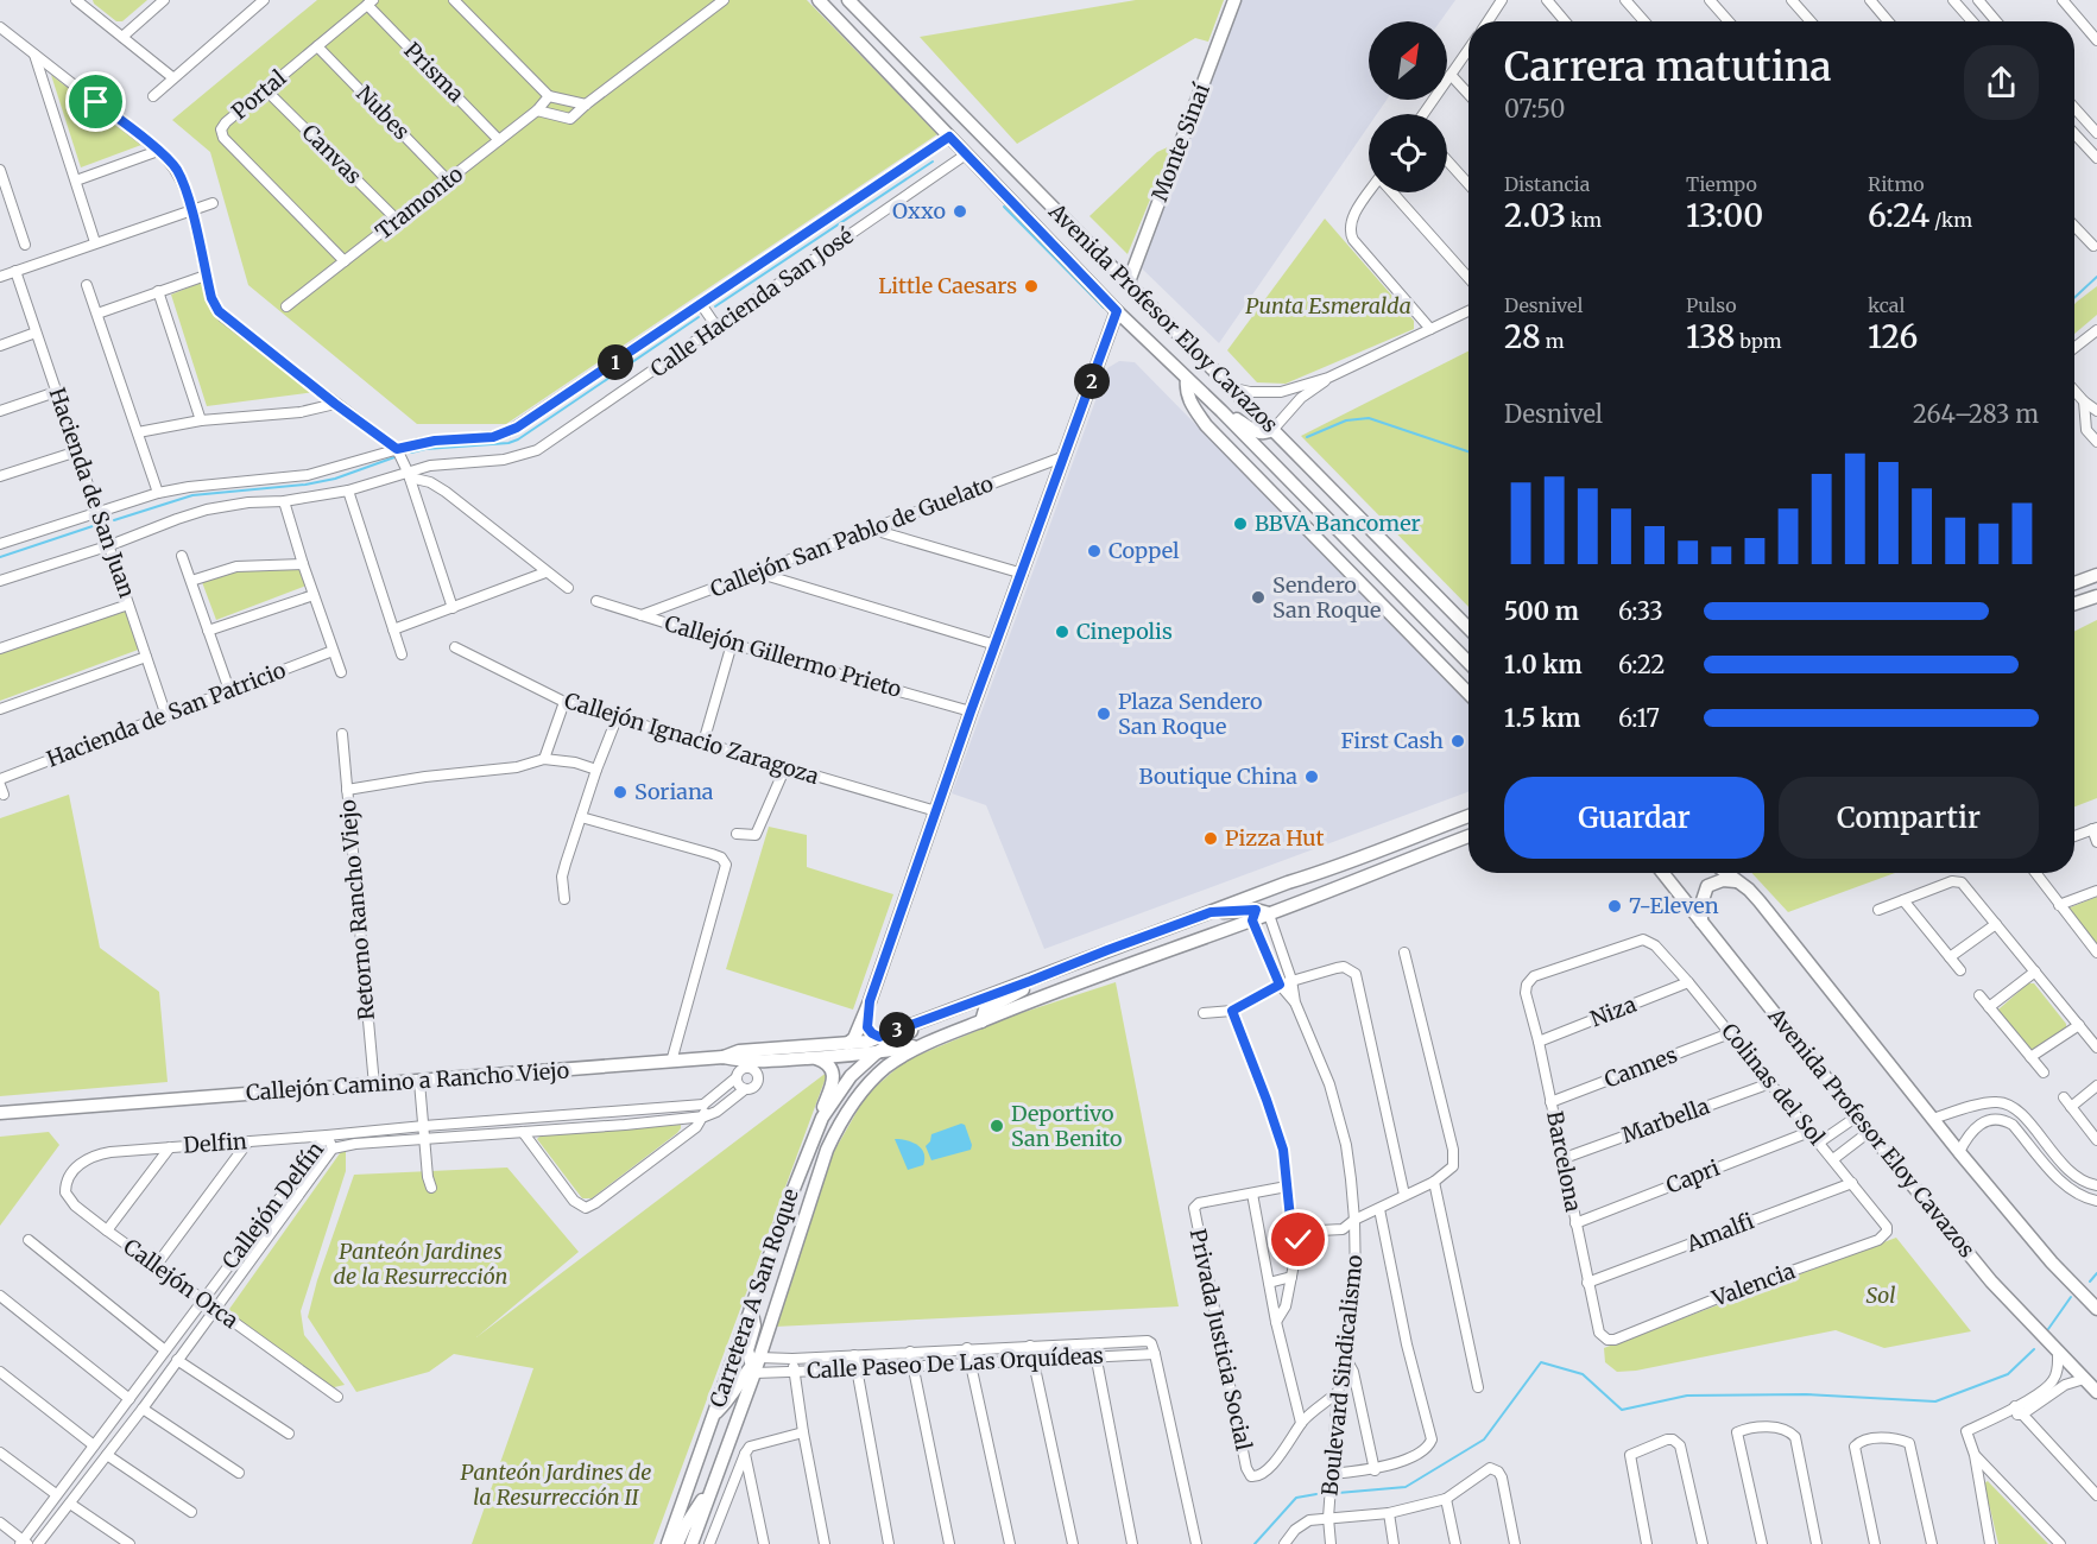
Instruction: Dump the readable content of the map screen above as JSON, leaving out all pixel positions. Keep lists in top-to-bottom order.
{
  "streets": {
    "main road": [
      "Monte Sinaí",
      "Avenida Profesor Eloy Cavazos",
      "Callejón Camino a Rancho Viejo",
      "Carretera A San Roque"
    ],
    "street": [
      "Prisma",
      "Portal",
      "Nubes",
      "Canvas",
      "Tramonto",
      "Calle Hacienda San José",
      "Hacienda de San Juan",
      "Callejón San Pablo de Guelato",
      "Callejón Gillermo Prieto",
      "Hacienda de San Patricio",
      "Callejón Ignacio Zaragoza",
      "Retorno Rancho Viejo",
      "Niza",
      "Cannes",
      "Colinas del Sol",
      "Marbella",
      "Delfin",
      "Barcelona",
      "Capri",
      "Callejón Delfín",
      "Amalfi",
      "Callejón Orca",
      "Valencia",
      "Privada Justicia Social",
      "Calle Paseo De Las Orquídeas",
      "Boulevard Sindicalismo"
    ]
  },
  "crossings": [
    ["Prisma", "Portal"],
    ["Prisma", "Tramonto"],
    ["Portal", "Nubes"],
    ["Portal", "Canvas"],
    ["Portal", "Tramonto"],
    ["Nubes", "Tramonto"],
    ["Monte Sinaí", "Avenida Profesor Eloy Cavazos"],
    ["Canvas", "Tramonto"],
    ["Calle Hacienda San José", "Avenida Profesor Eloy Cavazos"],
    ["Calle Hacienda San José", "Hacienda de San Juan"],
    ["Hacienda de San Juan", "Hacienda de San Patricio"],
    ["Callejón San Pablo de Guelato", "Callejón Gillermo Prieto"],
    ["Retorno Rancho Viejo", "Callejón Camino a Rancho Viejo"],
    ["Niza", "Colinas del Sol"],
    ["Niza", "Barcelona"],
    ["Cannes", "Colinas del Sol"],
    ["Cannes", "Barcelona"],
    ["Callejón Camino a Rancho Viejo", "Carretera A San Roque"],
    ["Colinas del Sol", "Marbella"],
    ["Colinas del Sol", "Barcelona"],
    ["Colinas del Sol", "Capri"],
    ["Colinas del Sol", "Amalfi"],
    ["Colinas del Sol", "Valencia"],
    ["Marbella", "Barcelona"],
    ["Delfin", "Callejón Delfín"],
    ["Delfin", "Callejón Orca"],
    ["Barcelona", "Capri"],
    ["Barcelona", "Amalfi"],
    ["Barcelona", "Valencia"],
    ["Callejón Delfín", "Callejón Orca"],
    ["Carretera A San Roque", "Calle Paseo De Las Orquídeas"],
    ["Carretera A San Roque", "Boulevard Sindicalismo"]
  ],
  "parks": [
    "Punta Esmeralda",
    "Panteón Jardines de la Resurrección",
    "Sol",
    "Panteón Jardines de la Resurrección II"
  ],
  "places": [
    "Oxxo",
    "Little Caesars",
    "BBVA Bancomer",
    "Coppel",
    "Sendero San Roque",
    "Cinepolis",
    "Plaza Sendero San Roque",
    "First Cash",
    "Boutique China",
    "Soriana",
    "Pizza Hut",
    "7-Eleven",
    "Deportivo San Benito"
  ],
  "north": "top right",
  "page": {
    "heading": ["Carrera matutina", "07:50"],
    "stats": [
      ["Distancia", "2.03 km"],
      ["Tiempo", "13:00"],
      ["Ritmo", "6:24 /km"],
      ["Desnivel", "28 m"],
      ["Pulso", "138 bpm"],
      ["kcal", "126"]
    ],
    "pins": ["1", "2", "3"],
    "chart": ["Desnivel", "264–283 m"],
    "list": [
      {
        "name": "500 m",
        "note": "6:33"
      },
      {
        "name": "1.0 km",
        "note": "6:22"
      },
      {
        "name": "1.5 km",
        "note": "6:17"
      }
    ],
    "buttons": ["Guardar", "Compartir"]
  }
}
